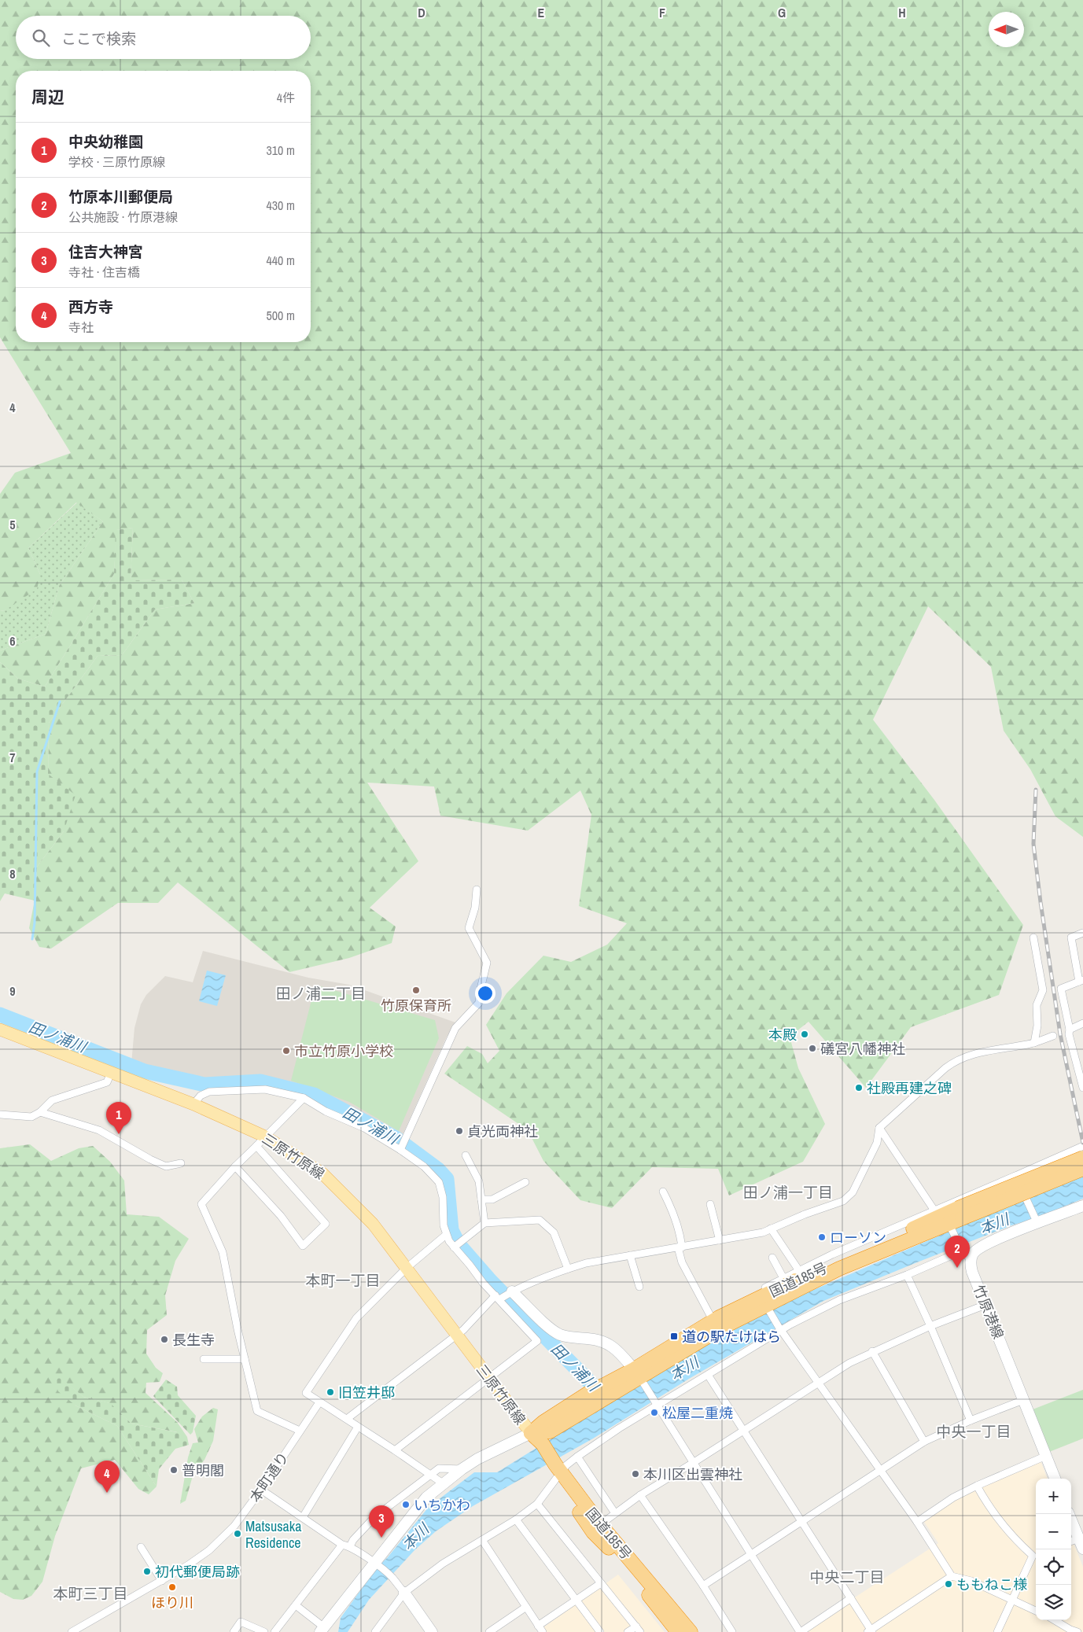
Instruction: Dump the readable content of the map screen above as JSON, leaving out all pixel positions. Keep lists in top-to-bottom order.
{
  "streets": {
    "highway": ["国道185号"],
    "main road": ["三原竹原線"],
    "street": ["竹原港線", "本町通り"]
  },
  "crossings": [
    ["三原竹原線", "国道185号"]
  ],
  "districts": [
    "田ノ浦二丁目",
    "田ノ浦一丁目",
    "本町一丁目",
    "中央一丁目",
    "中央二丁目",
    "本町三丁目"
  ],
  "water": ["田ノ浦川", "本川"],
  "places": {
    "other": [
      "竹原保育所",
      "本殿",
      "礒宮八幡神社",
      "市立竹原小学校",
      "社殿再建之碑",
      "貞光両神社",
      "ローソン",
      "長生寺",
      "旧笠井邸",
      "松屋二重焼",
      "普明閣",
      "本川区出雲神社",
      "いちかわ",
      "Matsusaka Residence",
      "初代郵便局跡",
      "ももねこ様",
      "ほり川"
    ],
    "transit": ["道の駅たけはら"]
  },
  "north": "left",
  "page": {
    "search": "ここで検索",
    "heading": ["周辺", "4件"],
    "list": [
      {
        "mark": "1",
        "name": "中央幼稚園",
        "note": "学校 · 三原竹原線",
        "value": "310 m"
      },
      {
        "mark": "2",
        "name": "竹原本川郵便局",
        "note": "公共施設 · 竹原港線",
        "value": "430 m"
      },
      {
        "mark": "3",
        "name": "住吉大神宮",
        "note": "寺社 · 住吉橋",
        "value": "440 m"
      },
      {
        "mark": "4",
        "name": "西方寺",
        "note": "寺社",
        "value": "500 m"
      }
    ],
    "pins": [
      "1",
      "2",
      "4",
      "3"
    ],
    "map_buttons": ["+", "−"]
  },
  "grid": {
    "columns": [
      "D",
      "E",
      "F",
      "G",
      "H"
    ],
    "rows": [
      "4",
      "5",
      "6",
      "7",
      "8",
      "9"
    ]
  }
}
